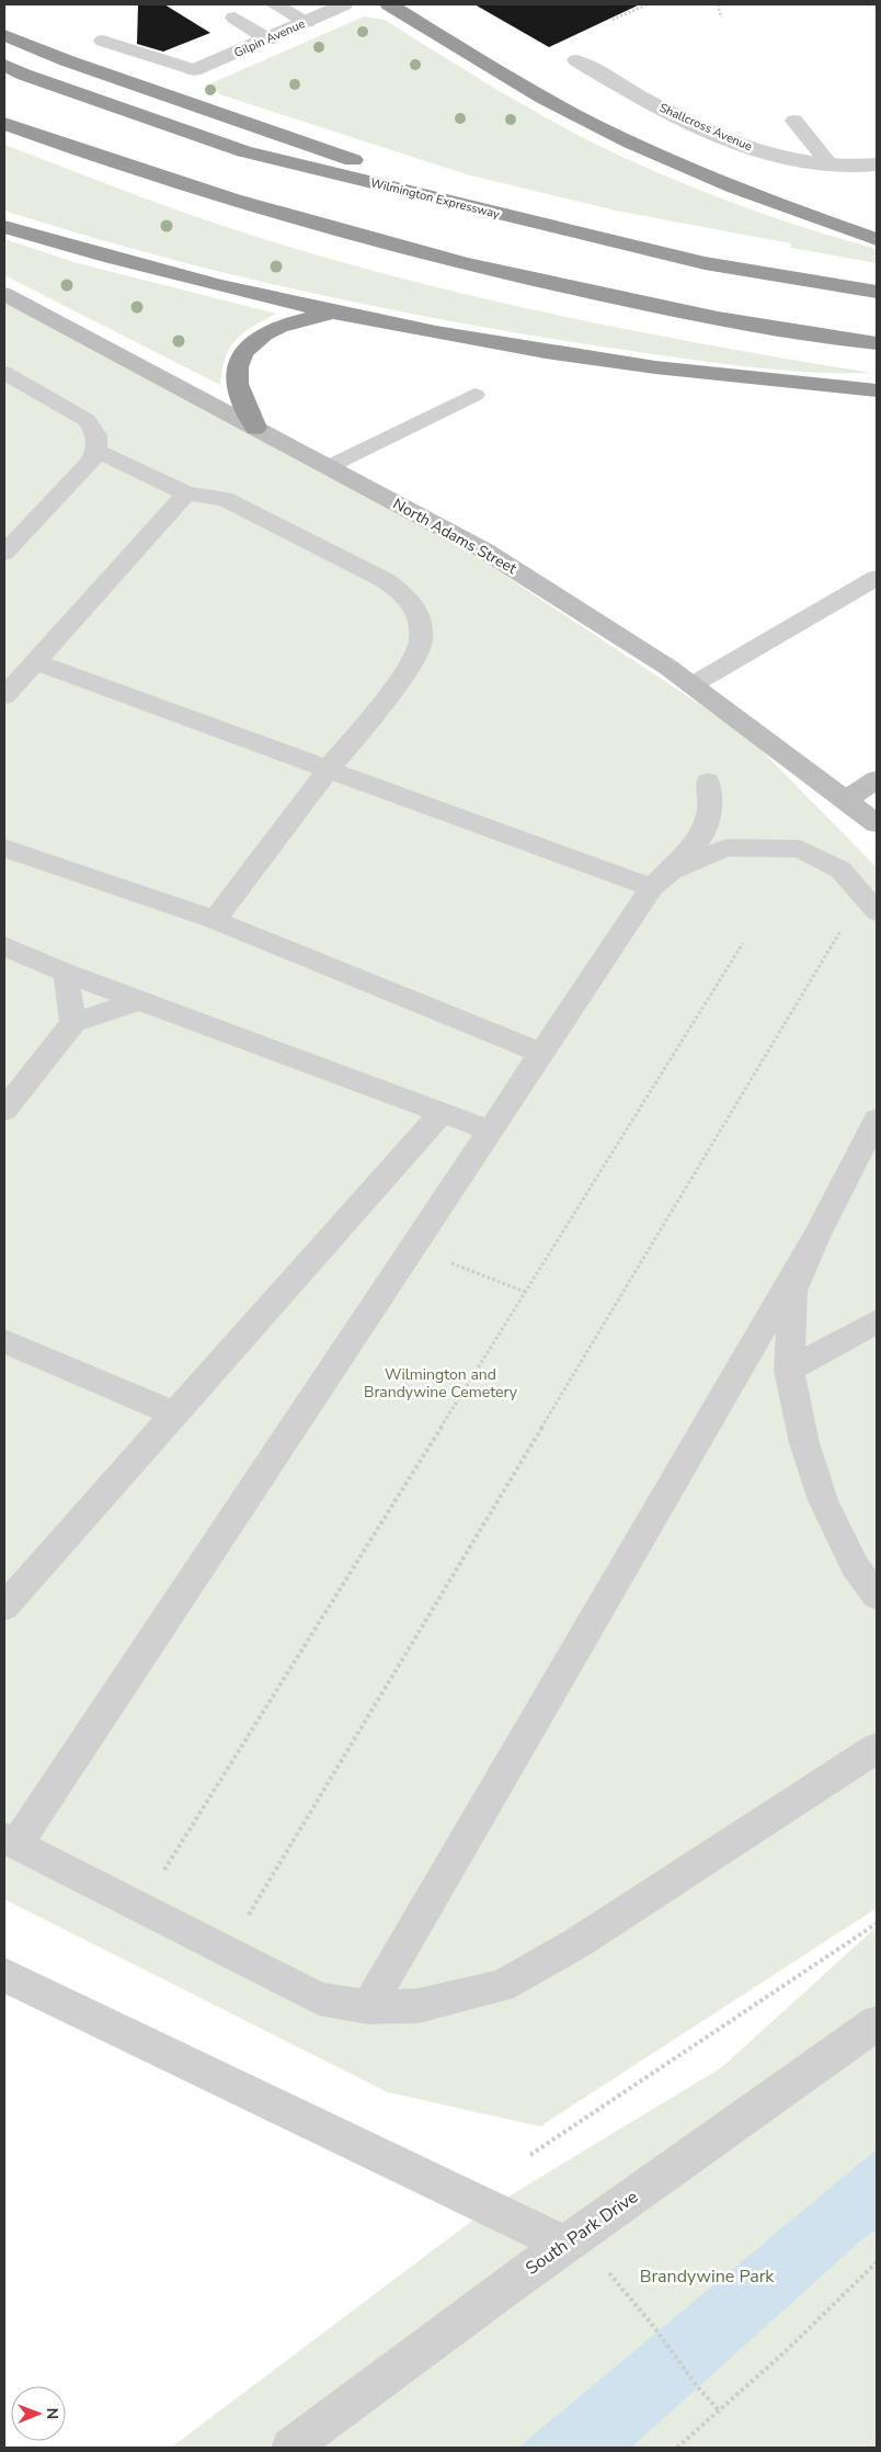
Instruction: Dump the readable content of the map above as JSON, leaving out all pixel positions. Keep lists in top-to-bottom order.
{
  "streets": {
    "highway": ["Wilmington Expressway"],
    "street": [
      "Gilpin Avenue",
      "Shallcross Avenue",
      "North Adams Street",
      "South Park Drive"
    ]
  },
  "parks": ["Wilmington and Brandywine Cemetery", "Brandywine Park"],
  "north": "right"
}
